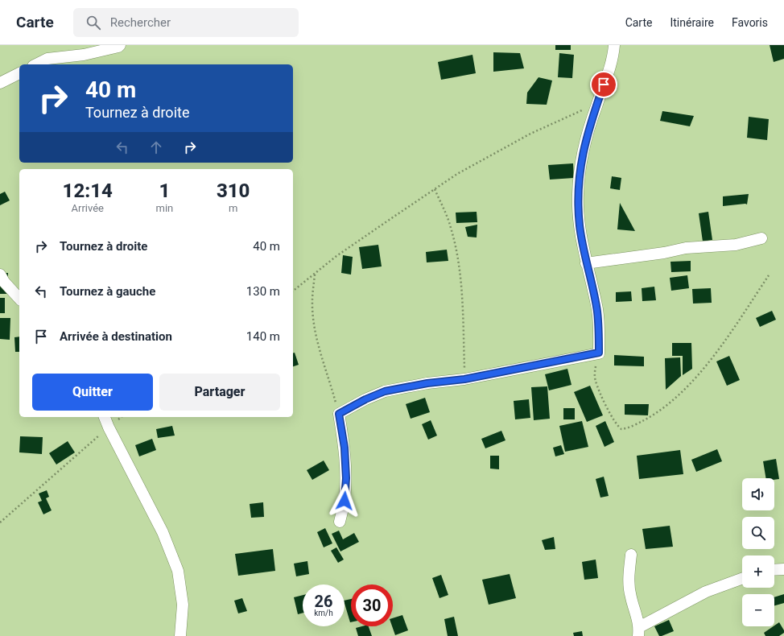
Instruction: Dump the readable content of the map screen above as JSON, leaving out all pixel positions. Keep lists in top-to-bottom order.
{
  "page": {
    "header": "Carte",
    "search": "Rechercher",
    "nav": ["Carte", "Itinéraire", "Favoris"],
    "turn": ["40 m", "Tournez à droite"],
    "eta": [
      "12:14",
      "Arrivée",
      "1",
      "min",
      "310",
      "m"
    ],
    "list": [
      {
        "name": "Tournez à droite",
        "value": "40 m"
      },
      {
        "name": "Tournez à gauche",
        "value": "130 m"
      },
      {
        "name": "Arrivée à destination",
        "value": "140 m"
      }
    ],
    "buttons": ["Quitter", "Partager"],
    "map_buttons": ["+", "−"],
    "speed": "26 km/h",
    "limit": "30"
  }
}
